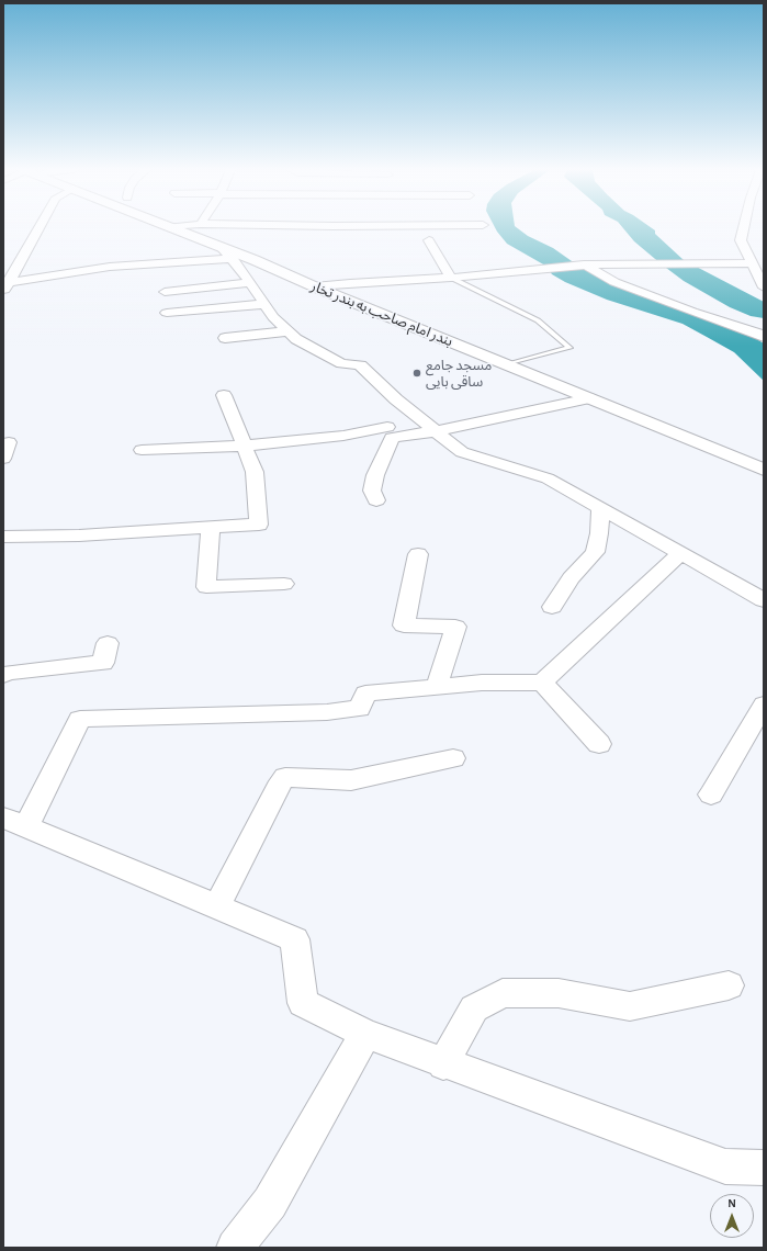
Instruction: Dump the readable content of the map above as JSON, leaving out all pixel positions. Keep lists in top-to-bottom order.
{
  "streets": {
    "main road": ["بندر امام صاحب به بندر تخار"]
  },
  "places": ["مسجد جامع ساقی بایی"],
  "north": "top"
}
